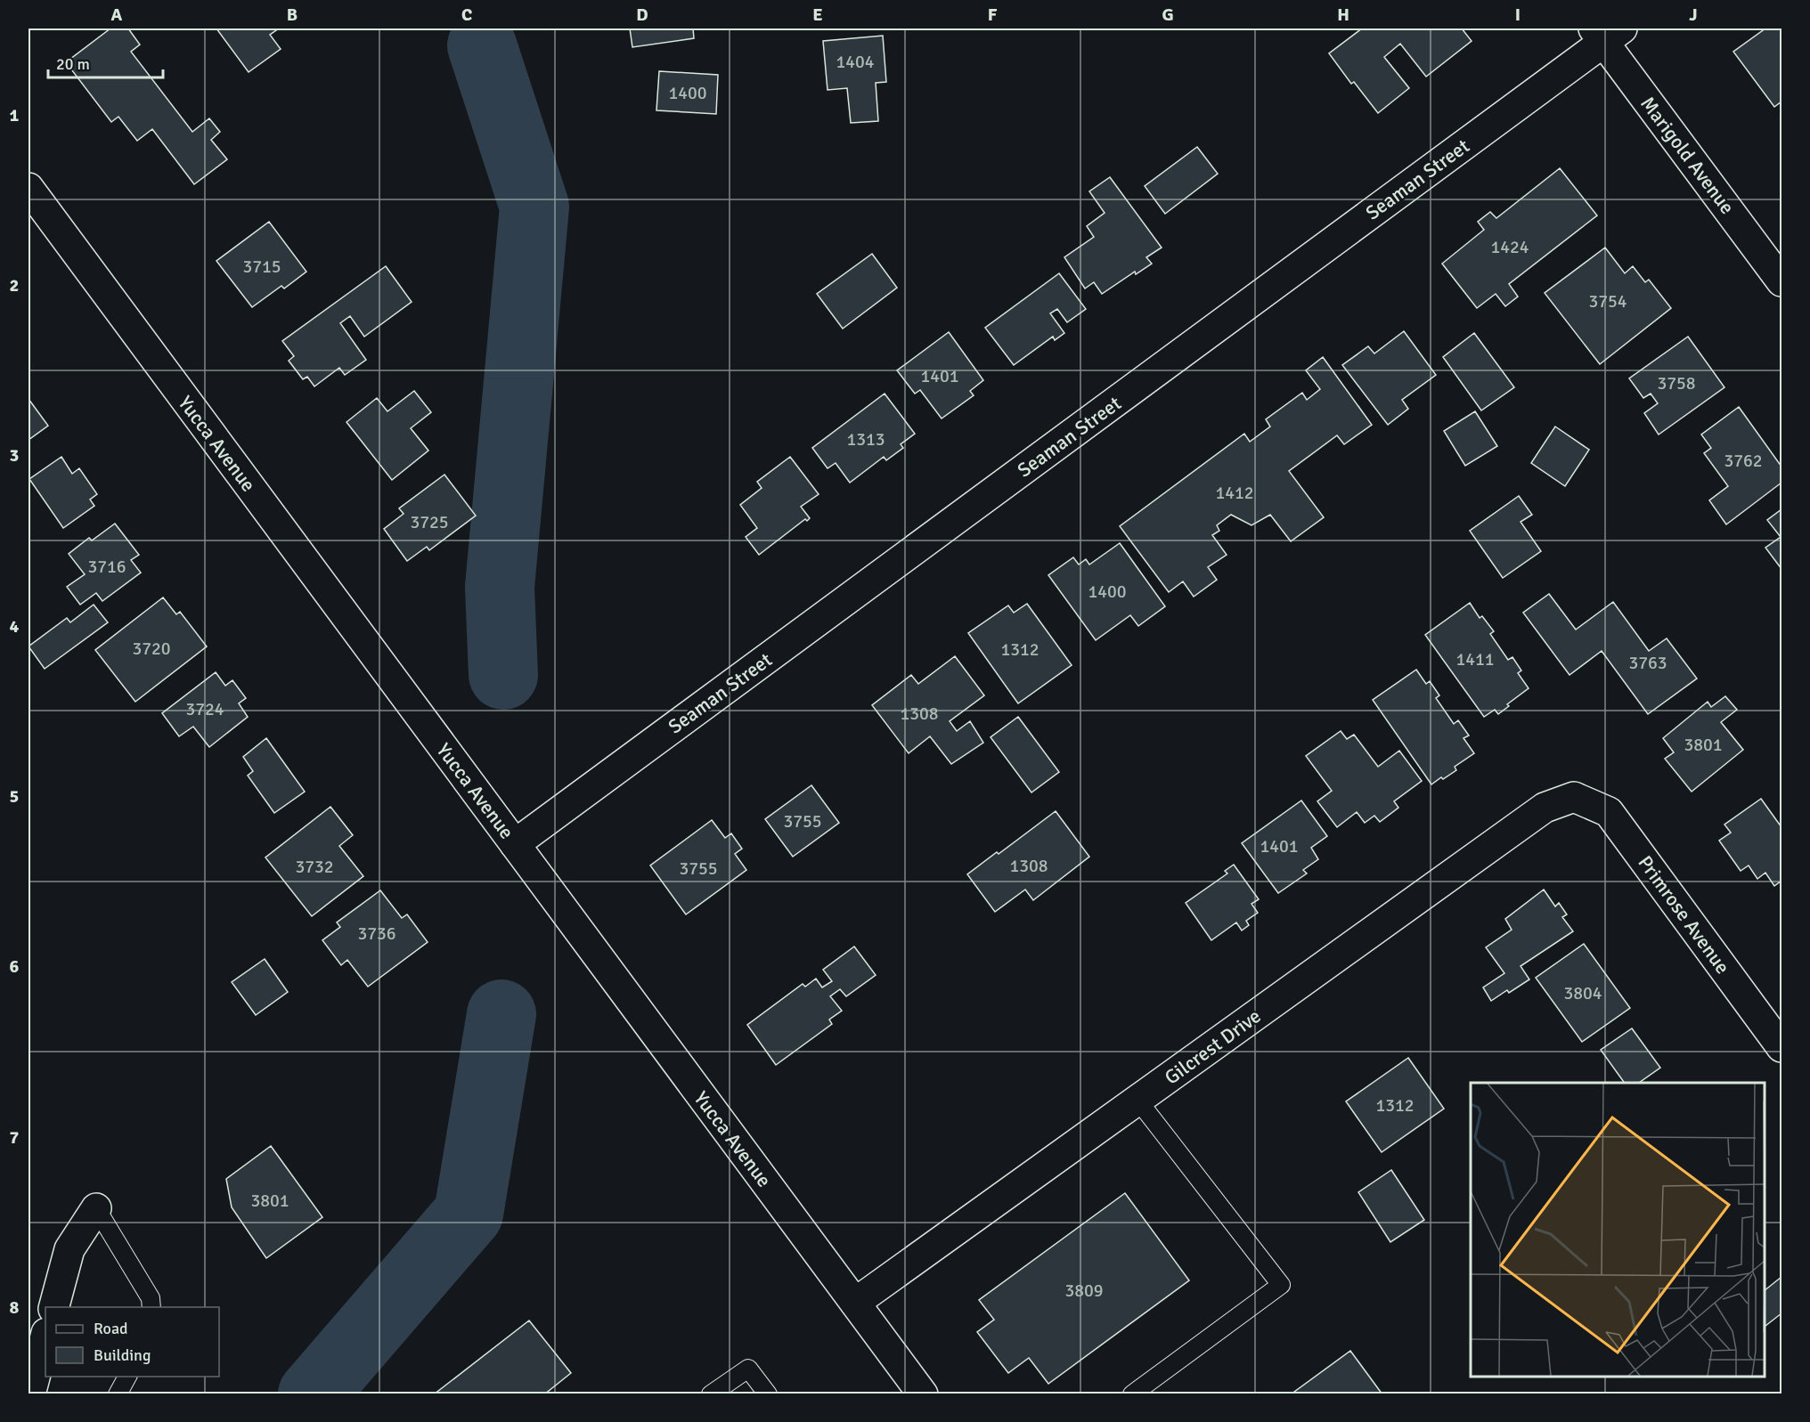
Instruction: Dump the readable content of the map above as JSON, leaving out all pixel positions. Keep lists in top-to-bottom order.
{
  "streets": {
    "street": [
      "Marigold Avenue",
      "Seaman Street",
      "Yucca Avenue",
      "Primrose Avenue",
      "Gilcrest Drive"
    ]
  },
  "crossings": [
    ["Marigold Avenue", "Seaman Street"],
    ["Seaman Street", "Yucca Avenue"],
    ["Yucca Avenue", "Gilcrest Drive"],
    ["Primrose Avenue", "Gilcrest Drive"]
  ],
  "house_numbers": [
    "1404",
    "1400",
    "1424",
    "3715",
    "3754",
    "1401",
    "3758",
    "1313",
    "3762",
    "1412",
    "3725",
    "3716",
    "1400",
    "3720",
    "1312",
    "1411",
    "3763",
    "3724",
    "1308",
    "3801",
    "3755",
    "1401",
    "1308",
    "3732",
    "3755",
    "3736",
    "3804",
    "1312",
    "3801",
    "3809"
  ],
  "legend": ["Road", "Building"],
  "scale_bar": "20 m",
  "grid": {
    "columns": [
      "A",
      "B",
      "C",
      "D",
      "E",
      "F",
      "G",
      "H",
      "I",
      "J"
    ],
    "rows": [
      "1",
      "2",
      "3",
      "4",
      "5",
      "6",
      "7",
      "8"
    ]
  }
}
